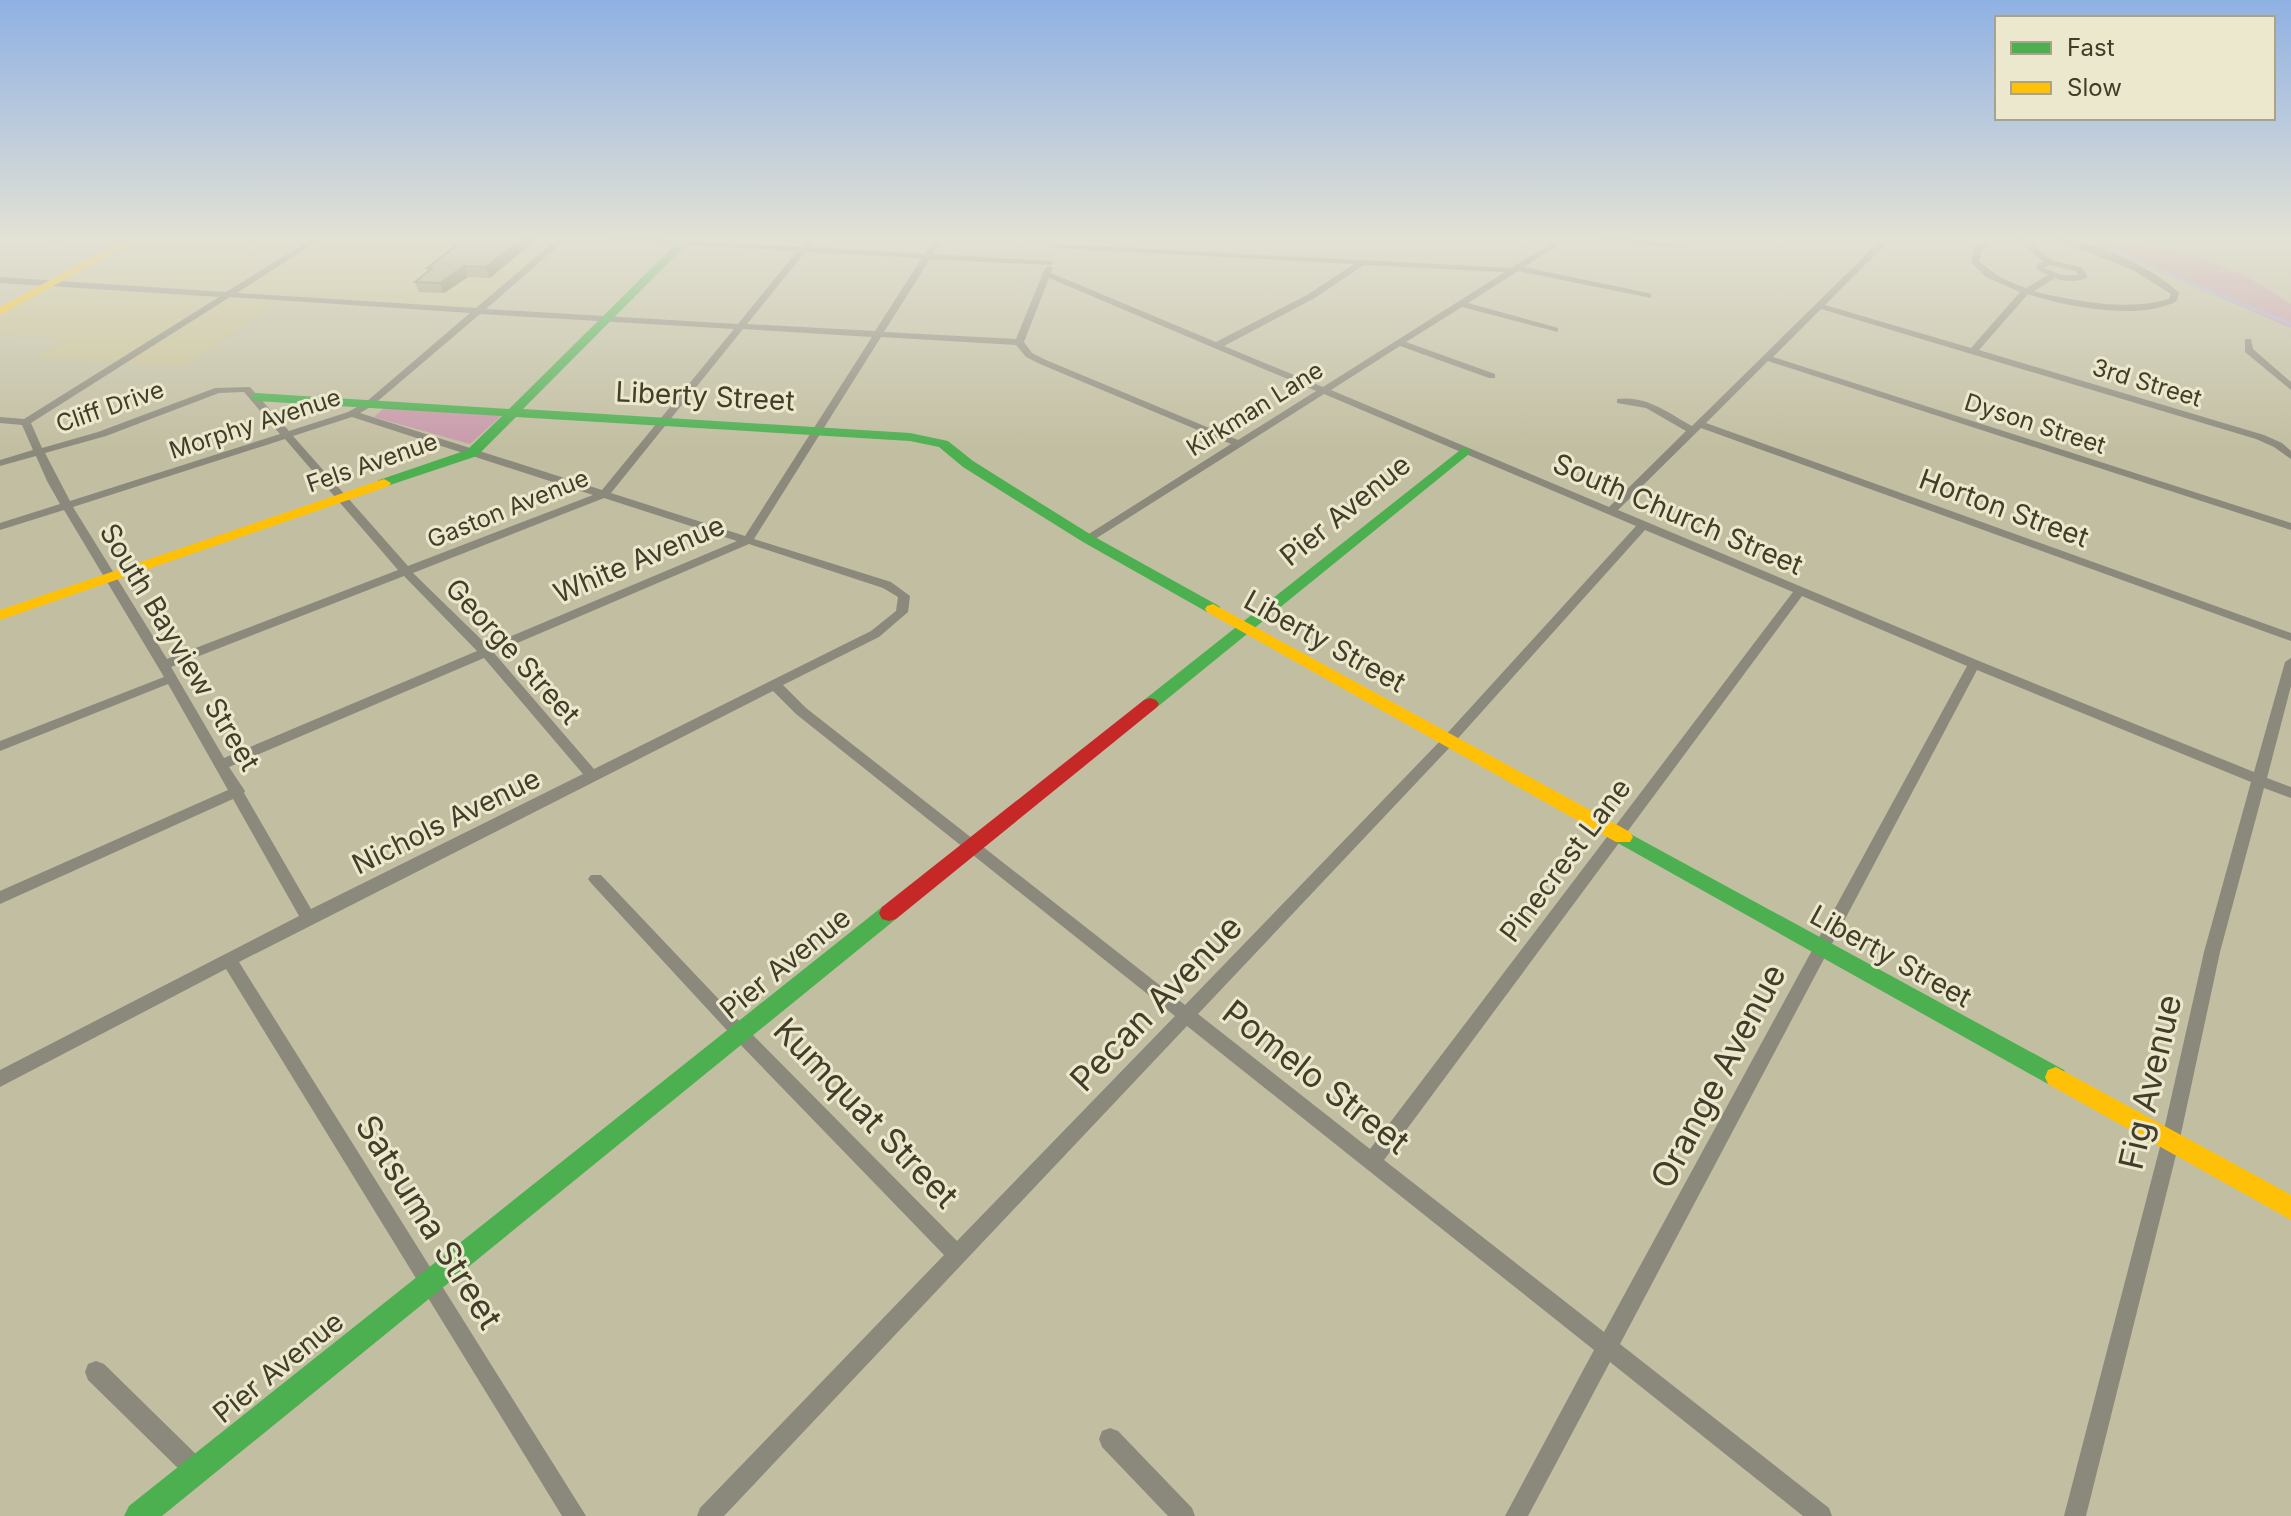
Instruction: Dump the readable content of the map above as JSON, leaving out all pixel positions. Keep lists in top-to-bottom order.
{
  "streets": {
    "street": [
      "3rd Street",
      "Liberty Street",
      "Cliff Drive",
      "Kirkman Lane",
      "Morphy Avenue",
      "Dyson Street",
      "Fels Avenue",
      "Horton Street",
      "Gaston Avenue",
      "Pier Avenue",
      "South Church Street",
      "White Avenue",
      "South Bayview Street",
      "George Street",
      "Nichols Avenue",
      "Pinecrest Lane",
      "Pecan Avenue",
      "Orange Avenue",
      "Pomelo Street",
      "Fig Avenue",
      "Kumquat Street",
      "Satsuma Street"
    ]
  },
  "crossings": [
    ["Liberty Street", "Kirkman Lane"],
    ["Liberty Street", "Morphy Avenue"],
    ["Liberty Street", "Fels Avenue"],
    ["Liberty Street", "Gaston Avenue"],
    ["Liberty Street", "Pier Avenue"],
    ["Liberty Street", "White Avenue"],
    ["Liberty Street", "George Street"],
    ["Liberty Street", "Pinecrest Lane"],
    ["Liberty Street", "Pecan Avenue"],
    ["Liberty Street", "Orange Avenue"],
    ["Liberty Street", "Fig Avenue"],
    ["Cliff Drive", "South Bayview Street"],
    ["Cliff Drive", "George Street"],
    ["Kirkman Lane", "South Church Street"],
    ["Morphy Avenue", "South Bayview Street"],
    ["Morphy Avenue", "George Street"],
    ["Fels Avenue", "South Bayview Street"],
    ["Fels Avenue", "George Street"],
    ["Gaston Avenue", "South Bayview Street"],
    ["Gaston Avenue", "George Street"],
    ["Pier Avenue", "South Church Street"],
    ["Pier Avenue", "Pomelo Street"],
    ["Pier Avenue", "Kumquat Street"],
    ["Pier Avenue", "Satsuma Street"],
    ["South Church Street", "Pinecrest Lane"],
    ["South Church Street", "Pecan Avenue"],
    ["South Church Street", "Orange Avenue"],
    ["South Church Street", "Fig Avenue"],
    ["White Avenue", "South Bayview Street"],
    ["White Avenue", "George Street"],
    ["White Avenue", "Nichols Avenue"],
    ["South Bayview Street", "Nichols Avenue"],
    ["George Street", "Nichols Avenue"],
    ["Nichols Avenue", "Pomelo Street"],
    ["Nichols Avenue", "Satsuma Street"],
    ["Pinecrest Lane", "Pomelo Street"],
    ["Pecan Avenue", "Pomelo Street"],
    ["Pecan Avenue", "Kumquat Street"],
    ["Orange Avenue", "Pomelo Street"]
  ],
  "legend": ["Fast", "Slow"]
}
